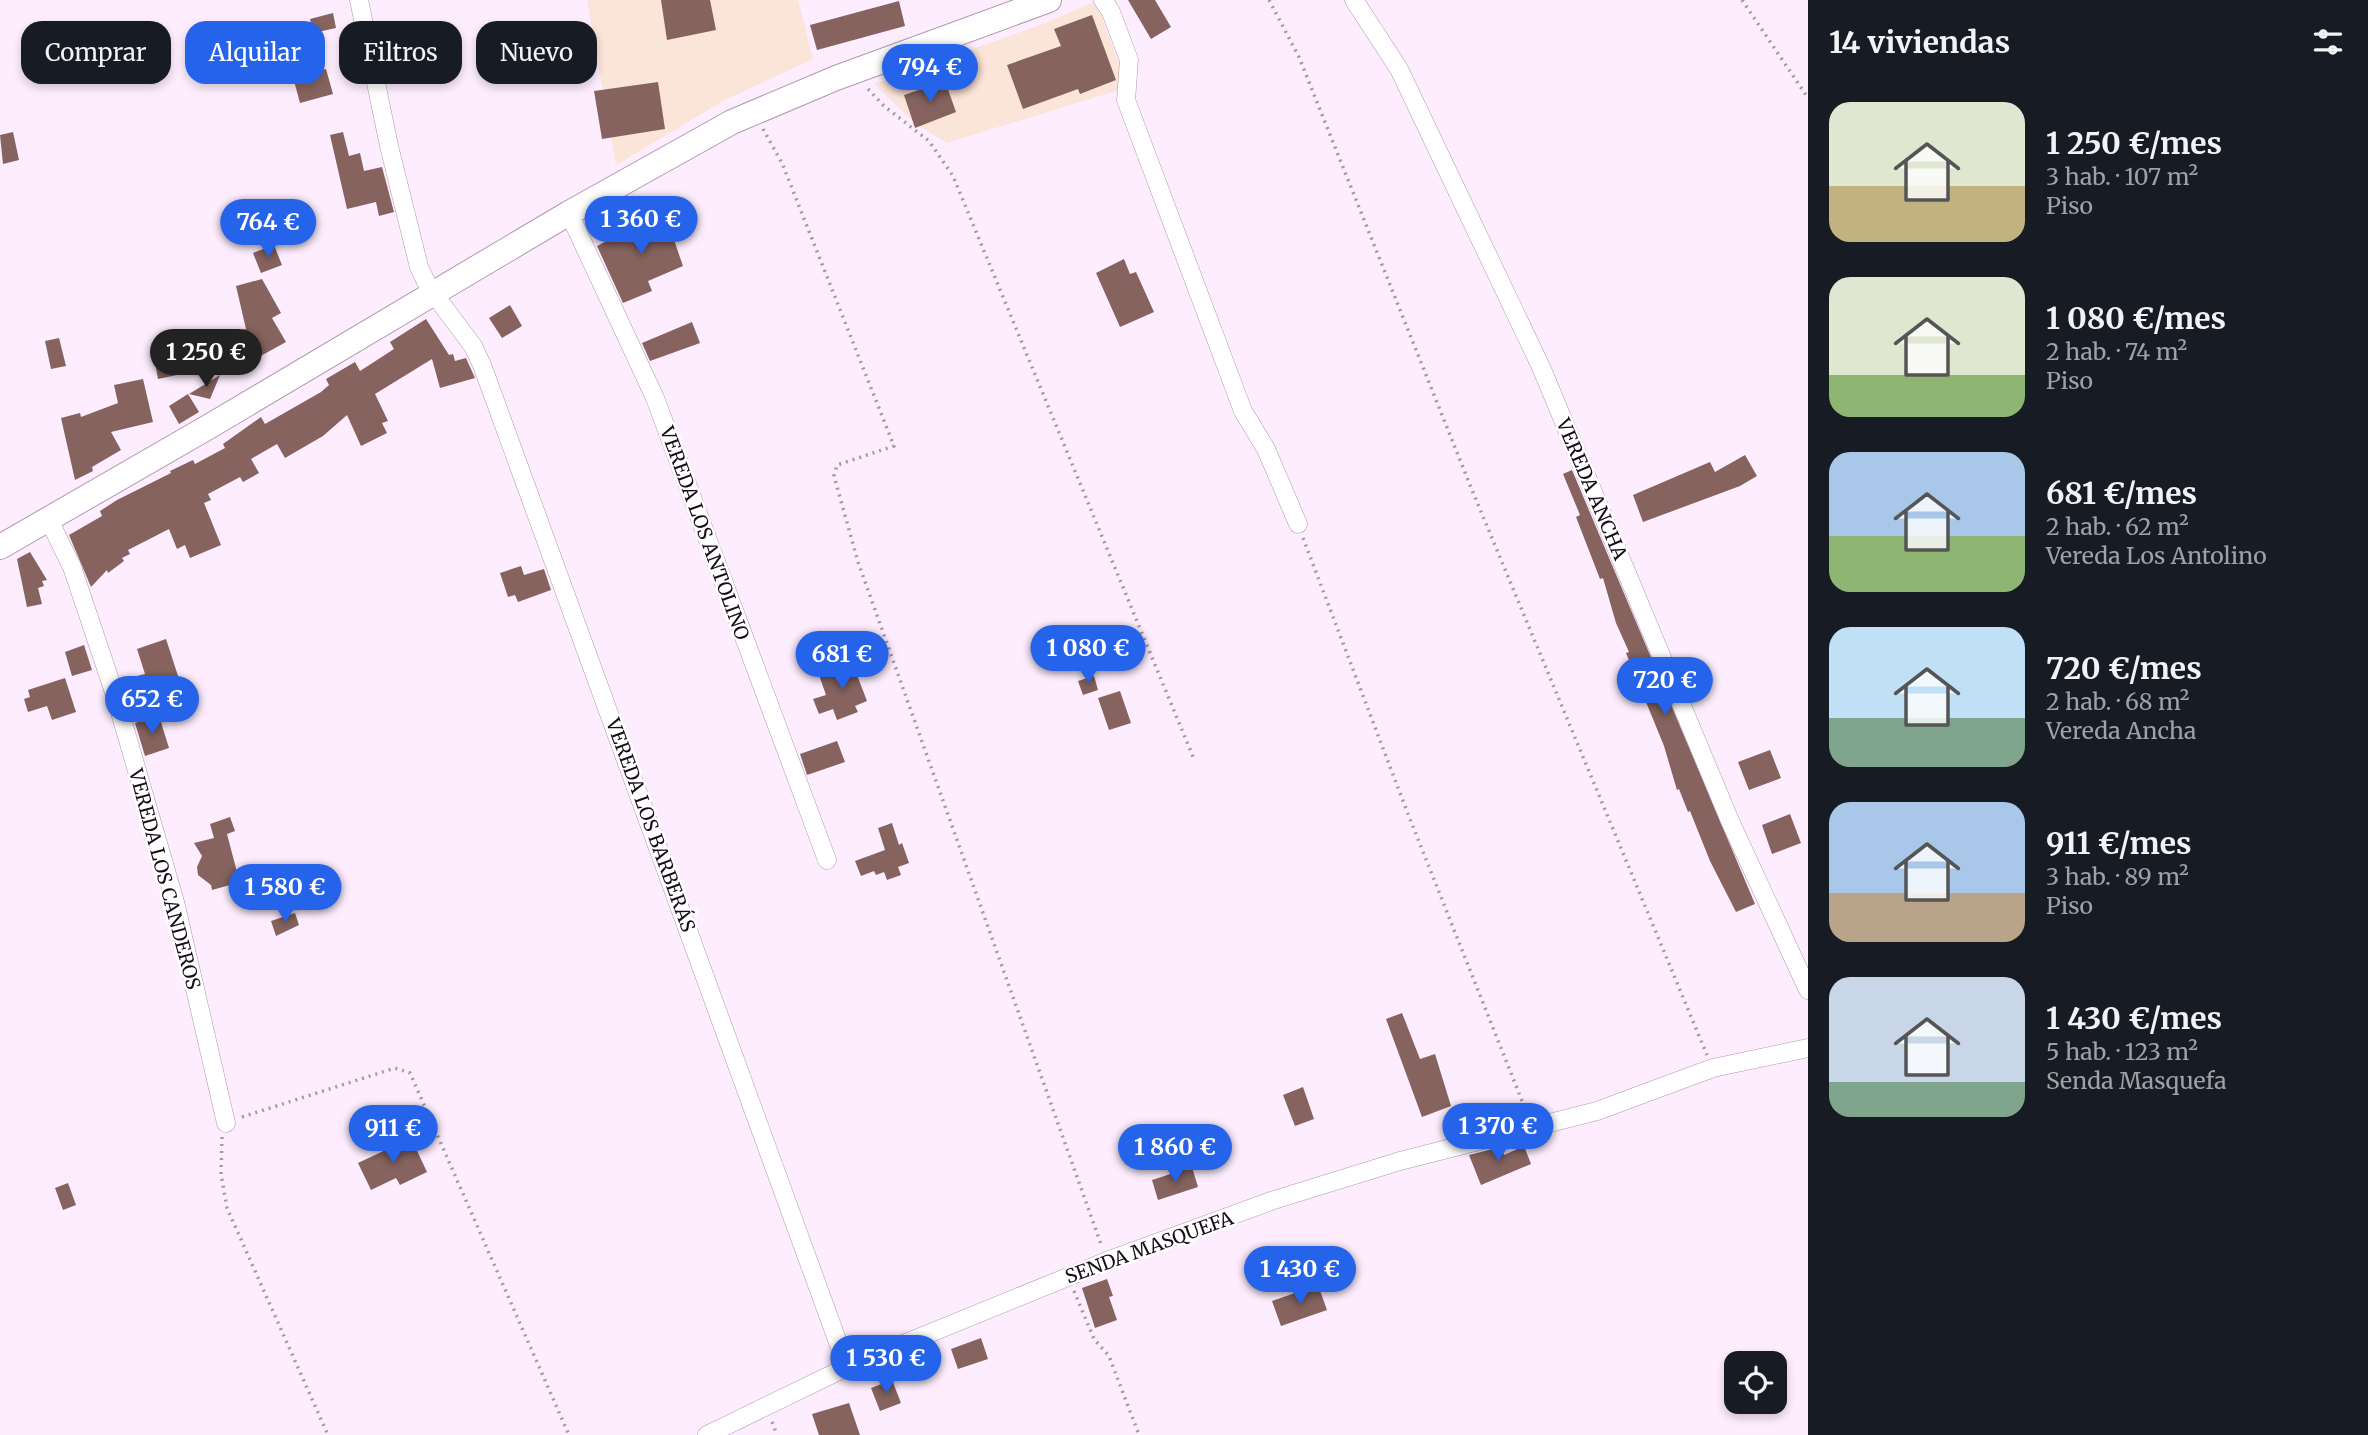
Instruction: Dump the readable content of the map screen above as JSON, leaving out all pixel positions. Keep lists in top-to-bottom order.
{
  "streets": {
    "street": [
      "VEREDA ANCHA",
      "VEREDA LOS ANTOLINO",
      "VEREDA LOS BARBERÁS",
      "VEREDA LOS CANDEROS",
      "SENDA MASQUEFA"
    ]
  },
  "crossings": [
    ["VEREDA LOS BARBERÁS", "SENDA MASQUEFA"]
  ],
  "page": {
    "heading": "14 viviendas",
    "chip": [
      "Comprar",
      "Alquilar",
      "Filtros",
      "Nuevo"
    ],
    "price": [
      "794 €",
      "1 360 €",
      "764 €",
      "1 250 €",
      "1 080 €",
      "681 €",
      "720 €",
      "652 €",
      "1 580 €",
      "1 370 €",
      "911 €",
      "1 860 €",
      "1 430 €",
      "1 530 €"
    ],
    "list": [
      {
        "name": "1 250 €/mes",
        "note": "3 hab. · 107 m² · Piso"
      },
      {
        "name": "1 080 €/mes",
        "note": "2 hab. · 74 m² · Piso"
      },
      {
        "name": "681 €/mes",
        "note": "2 hab. · 62 m² · Vereda Los Antolino"
      },
      {
        "name": "720 €/mes",
        "note": "2 hab. · 68 m² · Vereda Ancha"
      },
      {
        "name": "911 €/mes",
        "note": "3 hab. · 89 m² · Piso"
      },
      {
        "name": "1 430 €/mes",
        "note": "5 hab. · 123 m² · Senda Masquefa"
      }
    ]
  }
}
